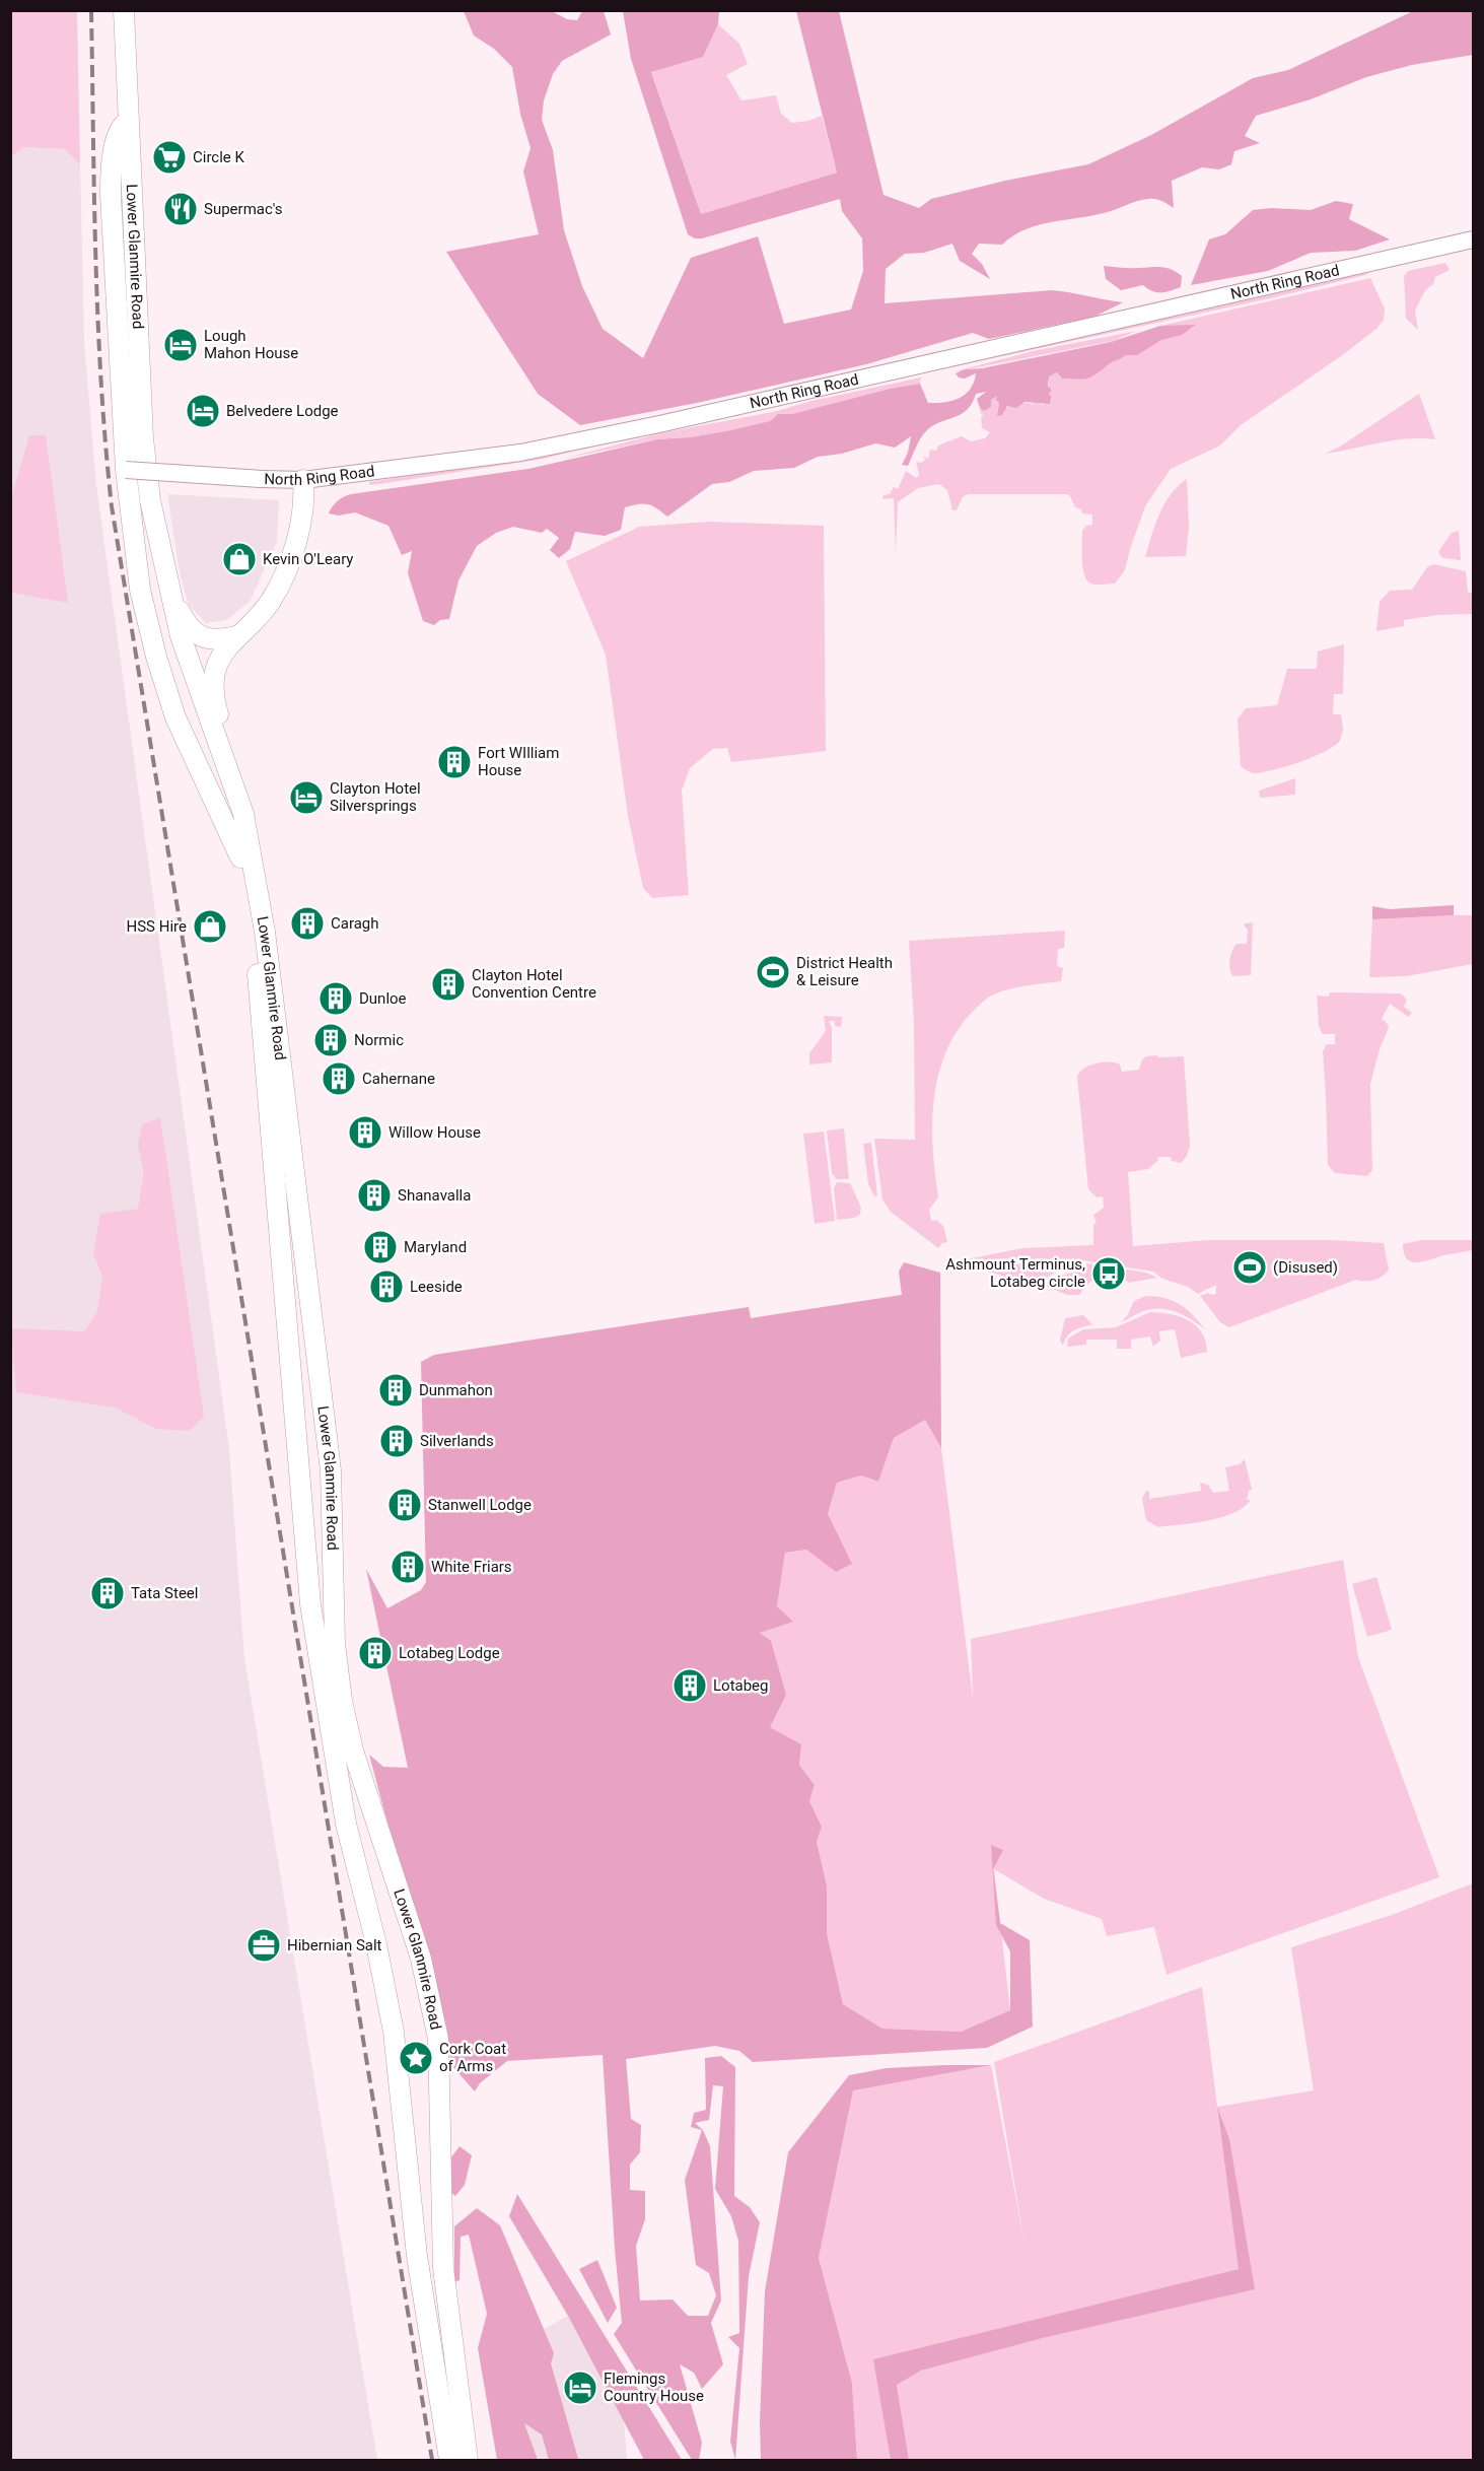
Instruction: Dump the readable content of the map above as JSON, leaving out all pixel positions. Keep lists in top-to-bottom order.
{
  "streets": {
    "highway": ["Lower Glanmire Road"],
    "main road": ["North Ring Road"]
  },
  "places": {
    "supermarket": ["Circle K"],
    "restaurant": ["Supermac's"],
    "hotel": [
      "Lough Mahon House",
      "Belvedere Lodge",
      "Clayton Hotel Silversprings",
      "Flemings Country House"
    ],
    "shop": ["Kevin O'Leary", "HSS Hire"],
    "building": [
      "Fort WIlliam House",
      "Caragh",
      "Clayton Hotel Convention Centre",
      "Dunloe",
      "Normic",
      "Cahernane",
      "Willow House",
      "Shanavalla",
      "Maryland",
      "Leeside",
      "Dunmahon",
      "Silverlands",
      "Stanwell Lodge",
      "White Friars",
      "Tata Steel",
      "Lotabeg Lodge",
      "Lotabeg"
    ],
    "sports": ["District Health & Leisure", "(Disused)"],
    "bus stop": ["Ashmount Terminus, Lotabeg circle"],
    "office": ["Hibernian Salt"],
    "place": ["Cork Coat of Arms"]
  }
}
